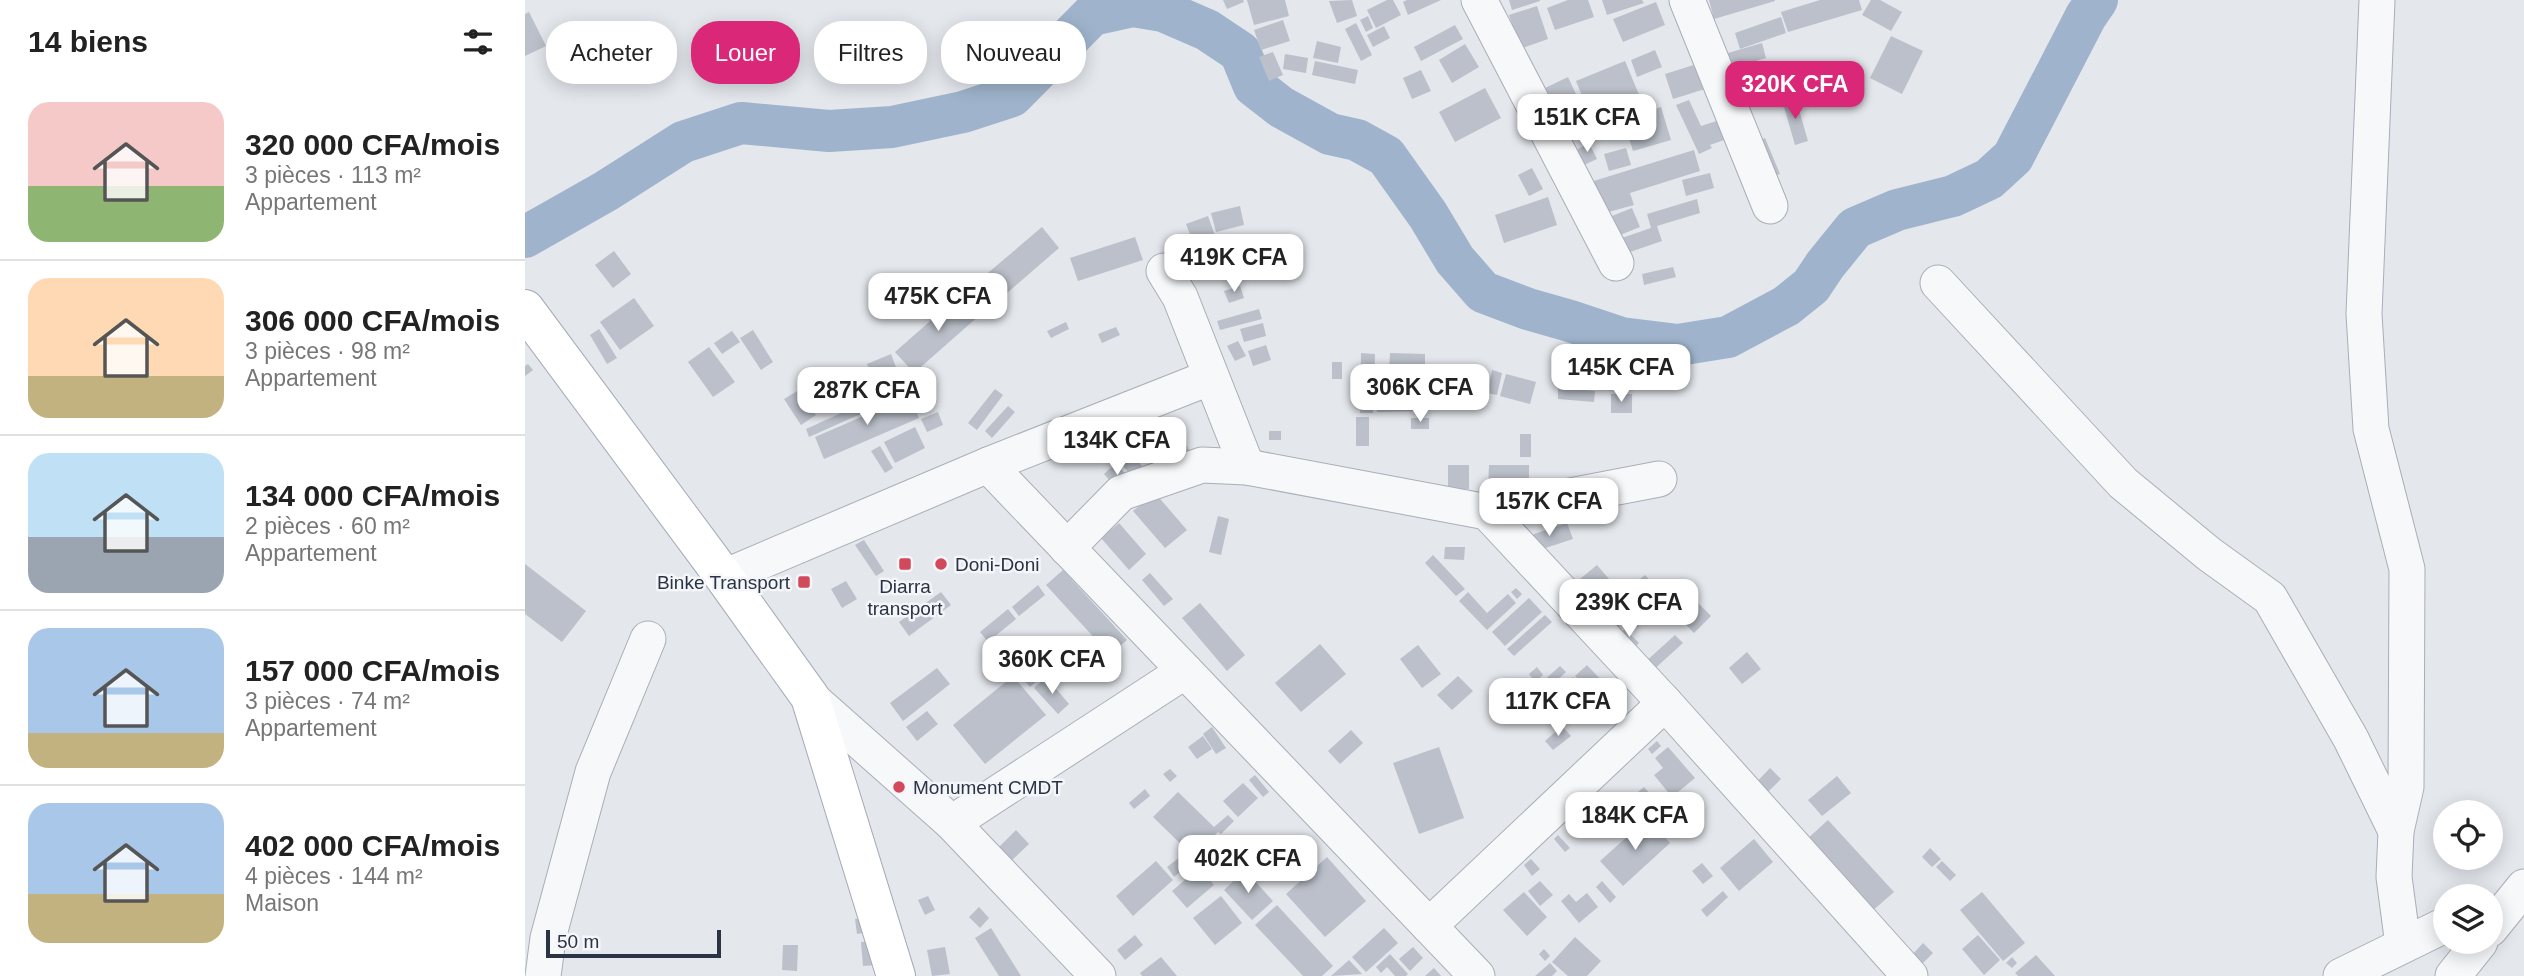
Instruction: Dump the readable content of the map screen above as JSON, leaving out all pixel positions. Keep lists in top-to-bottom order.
{
  "places": {
    "transit": ["Diarra transport", "Binke Transport"],
    "other": ["Doni-Doni", "Monument CMDT"]
  },
  "scale_bar": "50 m",
  "page": {
    "heading": "14 biens",
    "chip": [
      "Acheter",
      "Louer",
      "Filtres",
      "Nouveau"
    ],
    "price": [
      "320K CFA",
      "151K CFA",
      "419K CFA",
      "475K CFA",
      "145K CFA",
      "306K CFA",
      "287K CFA",
      "134K CFA",
      "157K CFA",
      "239K CFA",
      "360K CFA",
      "117K CFA",
      "184K CFA",
      "402K CFA"
    ],
    "list": [
      {
        "name": "320 000 CFA/mois",
        "note": "3 pièces · 113 m² · Appartement"
      },
      {
        "name": "306 000 CFA/mois",
        "note": "3 pièces · 98 m² · Appartement"
      },
      {
        "name": "134 000 CFA/mois",
        "note": "2 pièces · 60 m² · Appartement"
      },
      {
        "name": "157 000 CFA/mois",
        "note": "3 pièces · 74 m² · Appartement"
      },
      {
        "name": "402 000 CFA/mois",
        "note": "4 pièces · 144 m² · Maison"
      }
    ],
    "scale": "50 m"
  }
}
